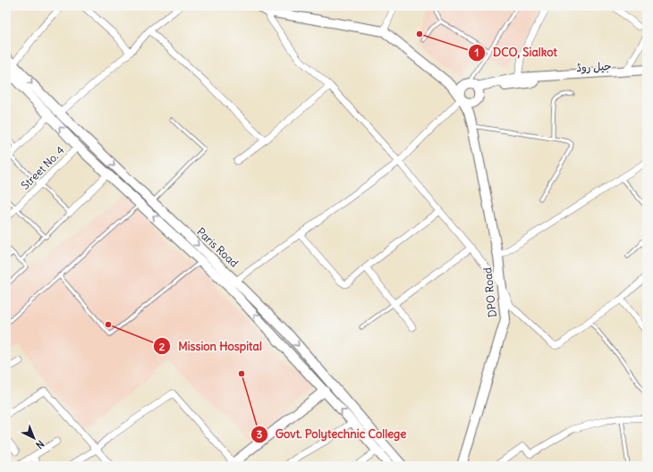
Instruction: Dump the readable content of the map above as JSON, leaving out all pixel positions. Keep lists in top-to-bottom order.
{
  "streets": {
    "main road": ["جیل روڈ", "Paris Road", "DPO Road"],
    "street": ["Street No. 4"]
  },
  "crossings": [
    ["جیل روڈ", "DPO Road"],
    ["Street No. 4", "Paris Road"]
  ],
  "places": ["DCO, Sialkot", "Mission Hospital", "Govt. Polytechnic College"],
  "north": "bottom right"
}
